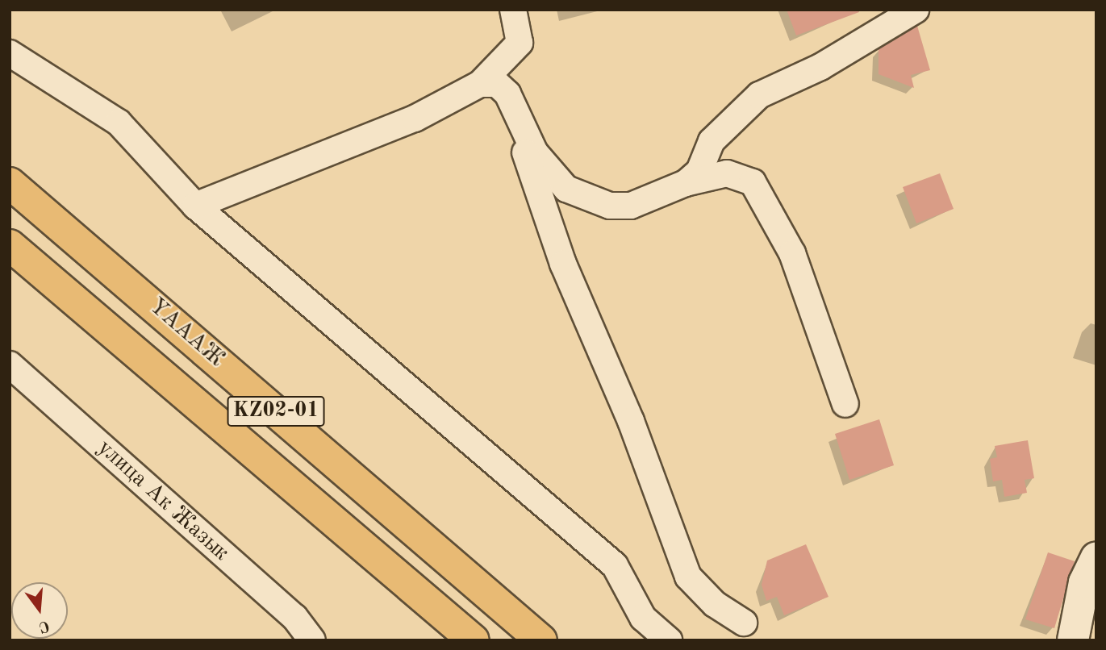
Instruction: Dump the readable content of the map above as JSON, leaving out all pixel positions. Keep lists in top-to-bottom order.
{
  "streets": {
    "highway": ["ҮАААЖ", "KZ02-01"],
    "street": ["улица Ак Жазык"]
  },
  "north": "bottom"
}
